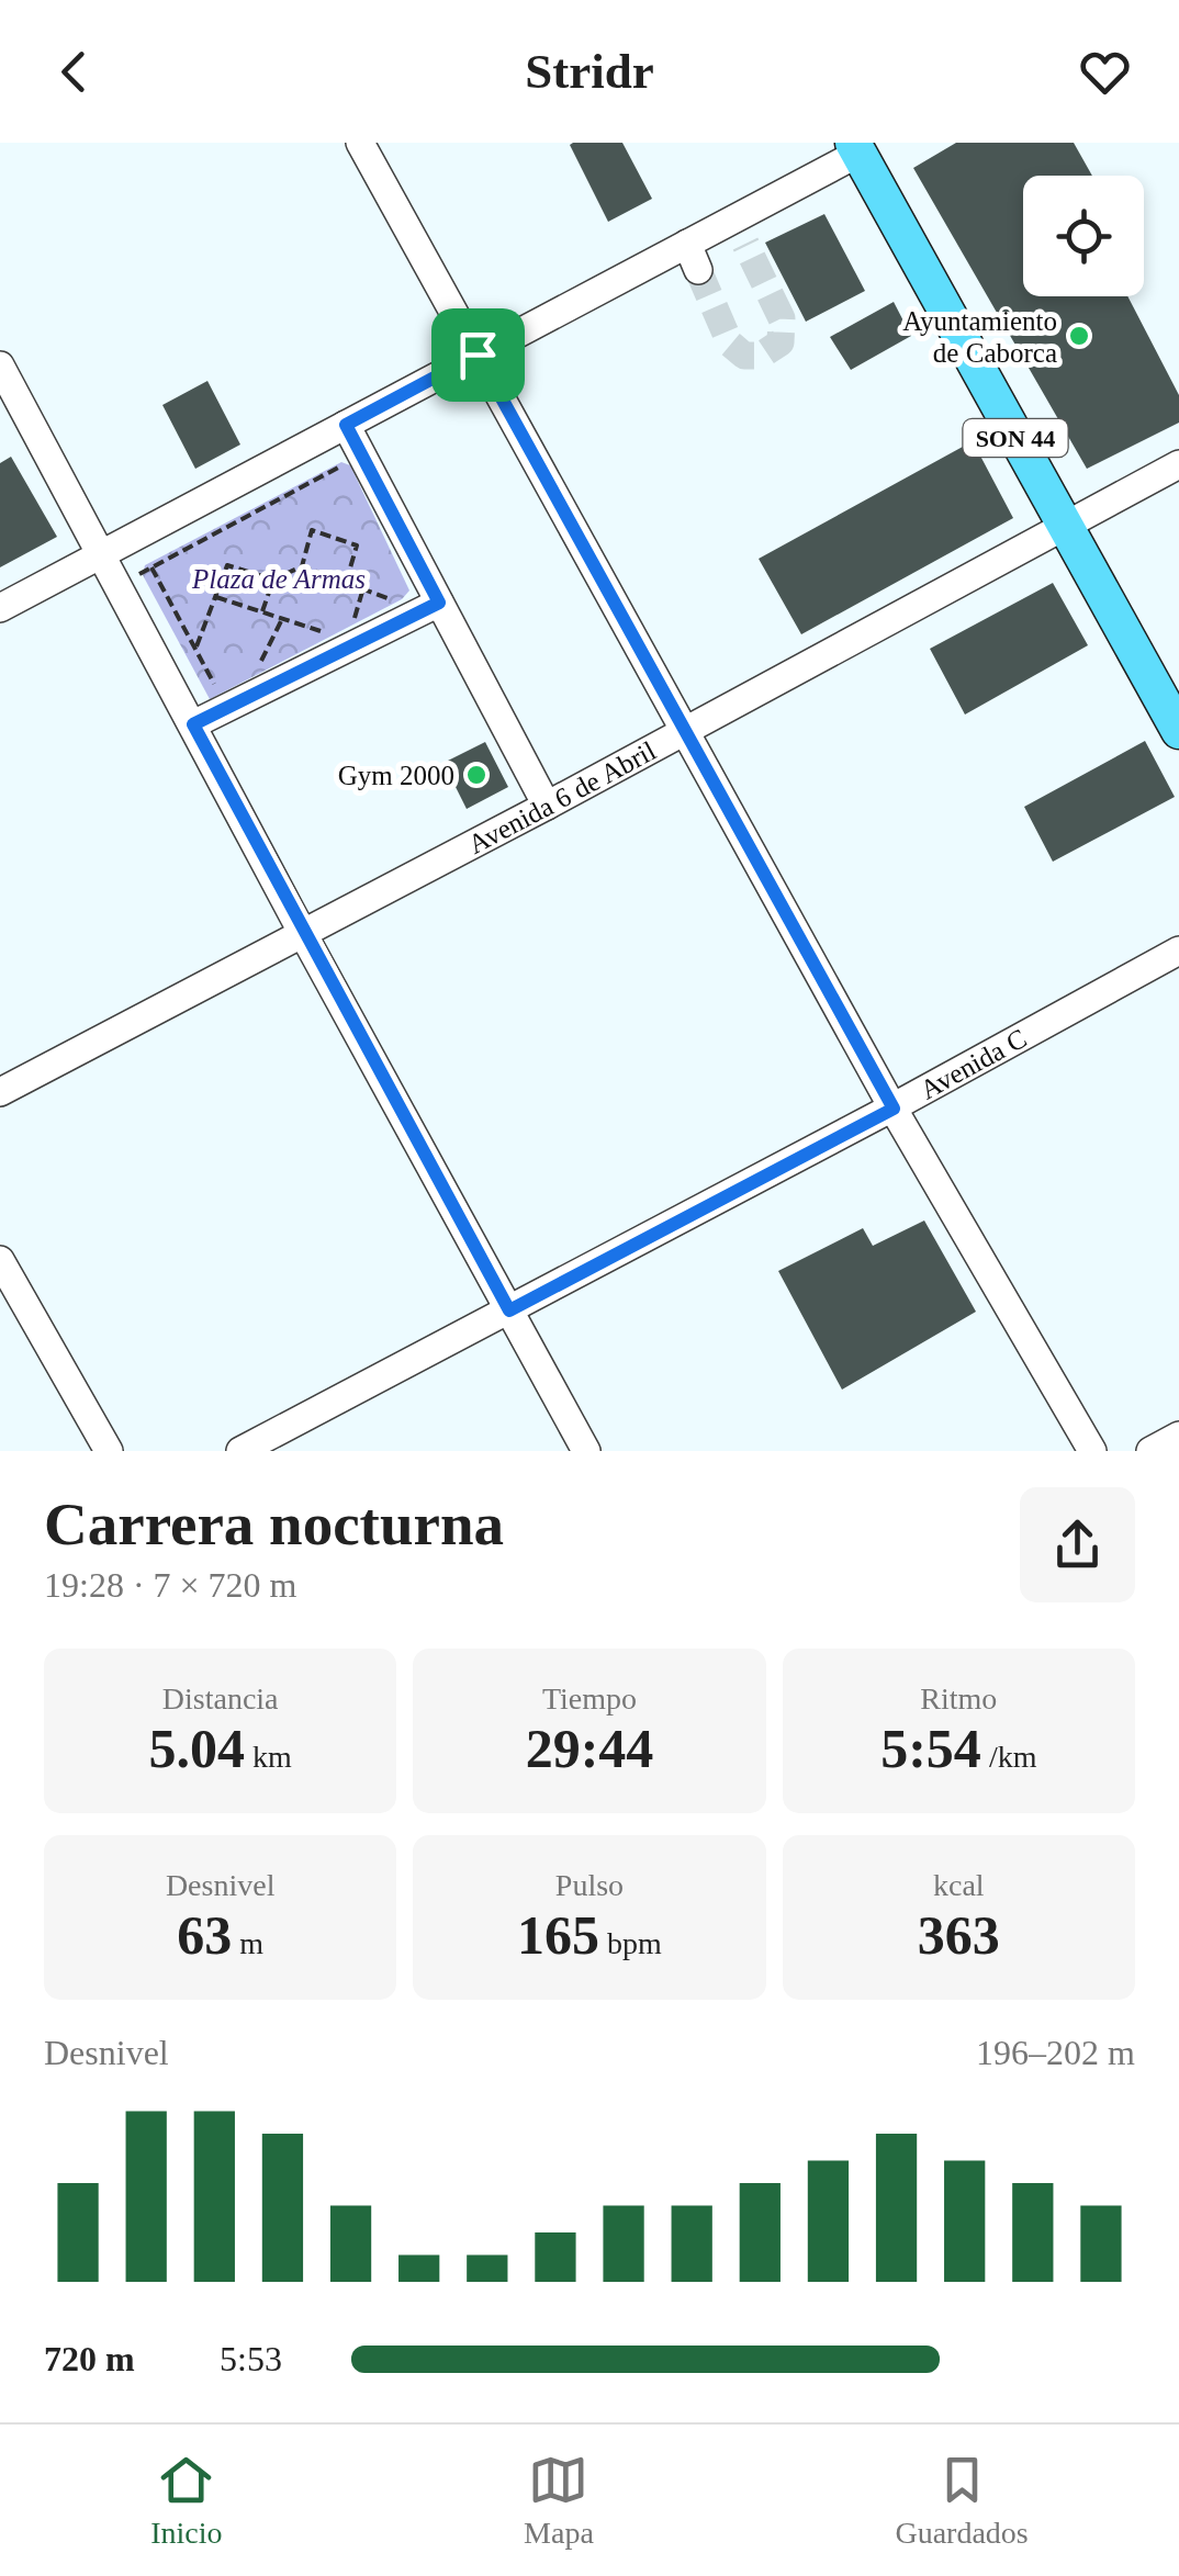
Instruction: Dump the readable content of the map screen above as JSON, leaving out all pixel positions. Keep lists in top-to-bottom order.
{
  "streets": {
    "main road": ["SON 44"],
    "street": ["Avenida 6 de Abril", "Avenida C"]
  },
  "crossings": [
    ["SON 44", "Avenida 6 de Abril"]
  ],
  "parks": ["Plaza de Armas"],
  "places": ["Ayuntamiento de Caborca", "Gym 2000"],
  "page": {
    "header": "Stridr",
    "heading": ["Carrera nocturna", "19:28 · 7 × 720 m"],
    "stats": [
      ["Distancia", "5.04 km"],
      ["Tiempo", "29:44"],
      ["Ritmo", "5:54 /km"],
      ["Desnivel", "63 m"],
      ["Pulso", "165 bpm"],
      ["kcal", "363"]
    ],
    "chart": ["Desnivel", "196–202 m"],
    "list": [
      {
        "name": "720 m",
        "note": "5:53"
      }
    ],
    "tabs": ["Inicio", "Mapa", "Guardados"]
  }
}
